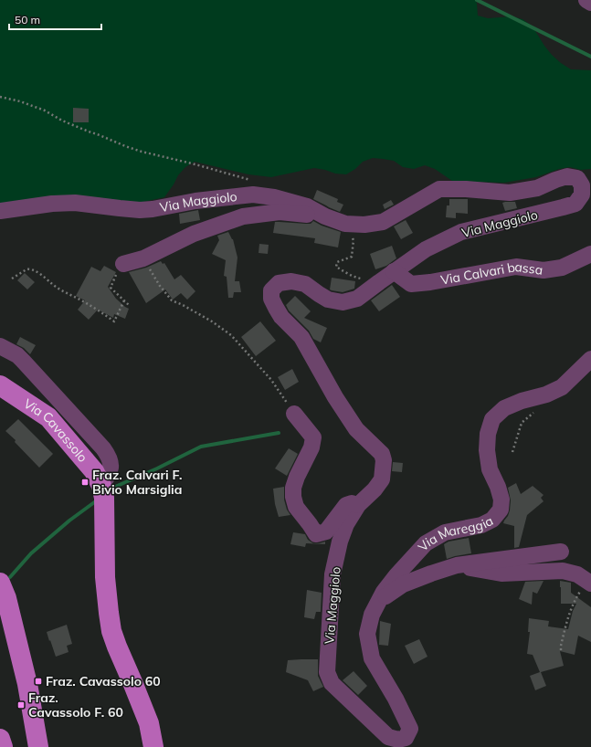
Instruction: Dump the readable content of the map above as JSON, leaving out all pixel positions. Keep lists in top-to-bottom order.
{
  "streets": {
    "main road": ["Via Cavassolo"],
    "street": ["Via Maggiolo", "Via Calvari bassa", "Via Mareggia"]
  },
  "crossings": [
    ["Via Maggiolo", "Via Calvari bassa"],
    ["Via Maggiolo", "Via Mareggia"]
  ],
  "places": {
    "transit": ["Fraz. Calvari F. Bivio Marsiglia", "Fraz. Cavassolo 60", "Fraz. Cavassolo F. 60"]
  },
  "scale_bar": "50 m"
}
